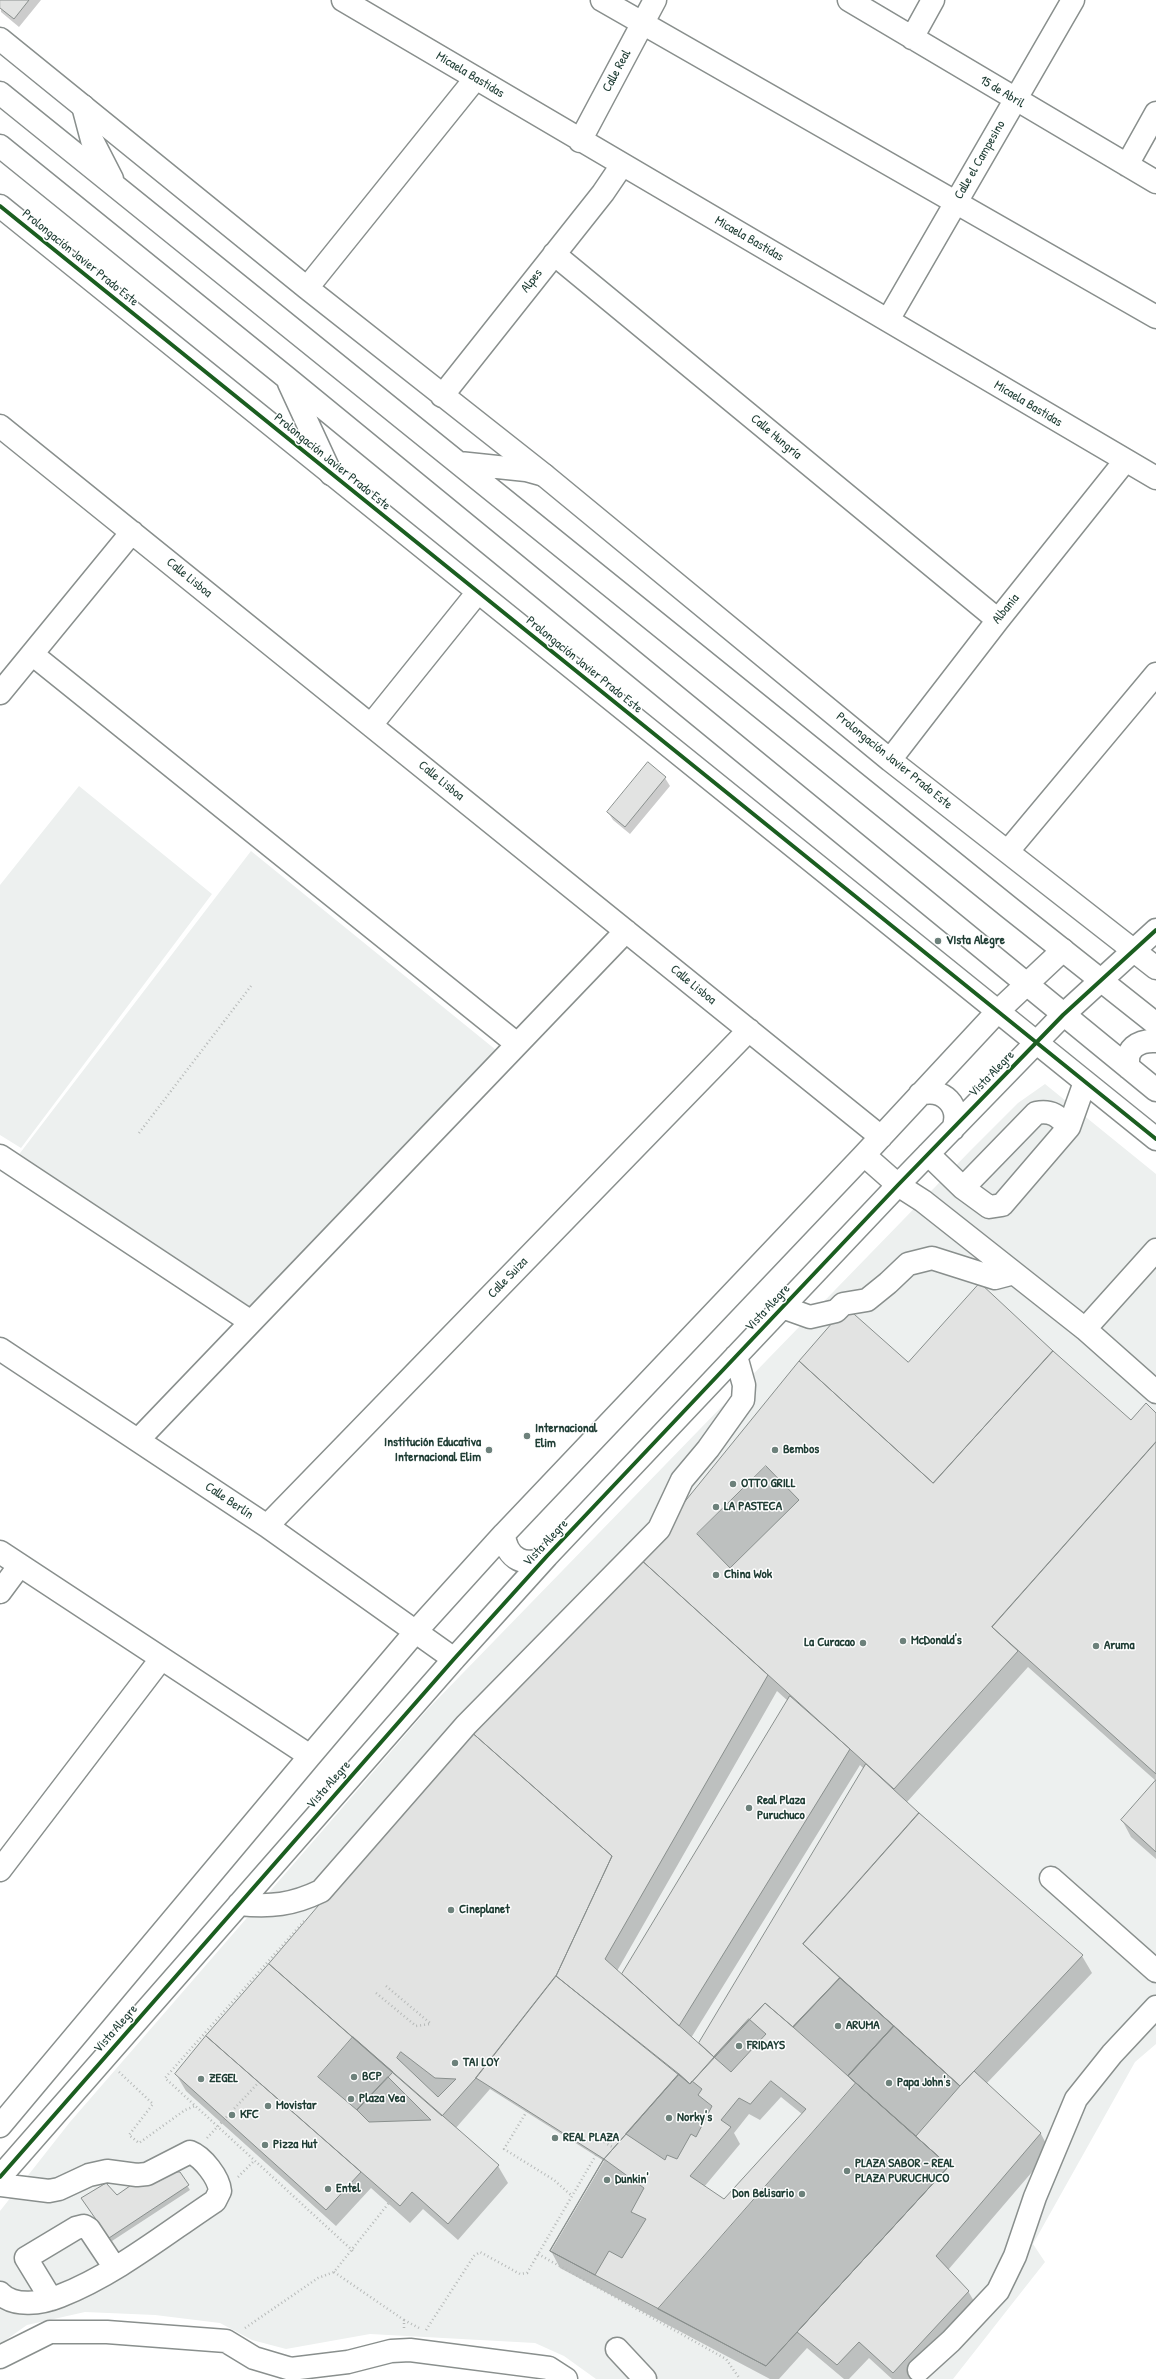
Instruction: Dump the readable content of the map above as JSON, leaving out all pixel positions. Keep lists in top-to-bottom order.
{
  "streets": {
    "street": [
      "Calle Real",
      "Micaela Bastidas",
      "15 de Abril",
      "Calle el Campesino",
      "Prolongación Javier Prado Este",
      "Alpes",
      "Calle Hungría",
      "Calle Lisboa",
      "Albania",
      "Vista Alegre",
      "Calle Suiza",
      "Calle Berlín"
    ]
  },
  "crossings": [
    ["Calle Real", "Micaela Bastidas"],
    ["Micaela Bastidas", "Calle el Campesino"],
    ["Micaela Bastidas", "Alpes"],
    ["Micaela Bastidas", "Albania"],
    ["15 de Abril", "Calle el Campesino"],
    ["Prolongación Javier Prado Este", "Alpes"],
    ["Prolongación Javier Prado Este", "Albania"],
    ["Prolongación Javier Prado Este", "Vista Alegre"],
    ["Alpes", "Calle Hungría"],
    ["Calle Hungría", "Albania"],
    ["Calle Lisboa", "Vista Alegre"],
    ["Calle Lisboa", "Calle Suiza"],
    ["Vista Alegre", "Calle Berlín"],
    ["Calle Suiza", "Calle Berlín"]
  ],
  "places": [
    "VIsta Alegre",
    "Internacional Elim",
    "Institución Educativa Internacional Elim",
    "Bembos",
    "OTTO GRILL",
    "LA PASTECA",
    "China Wok",
    "McDonald's",
    "La Curacao",
    "Aruma",
    "Real Plaza Puruchuco",
    "Cineplanet",
    "ARUMA",
    "FRIDAYS",
    "TAI LOY",
    "BCP",
    "ZEGEL",
    "Papa John's",
    "Plaza Vea",
    "Movistar",
    "KFC",
    "Norky's",
    "REAL PLAZA",
    "Pizza Hut",
    "PLAZA SABOR - REAL PLAZA PURUCHUCO",
    "Dunkin'",
    "Entel",
    "Don Belisario"
  ]
}
